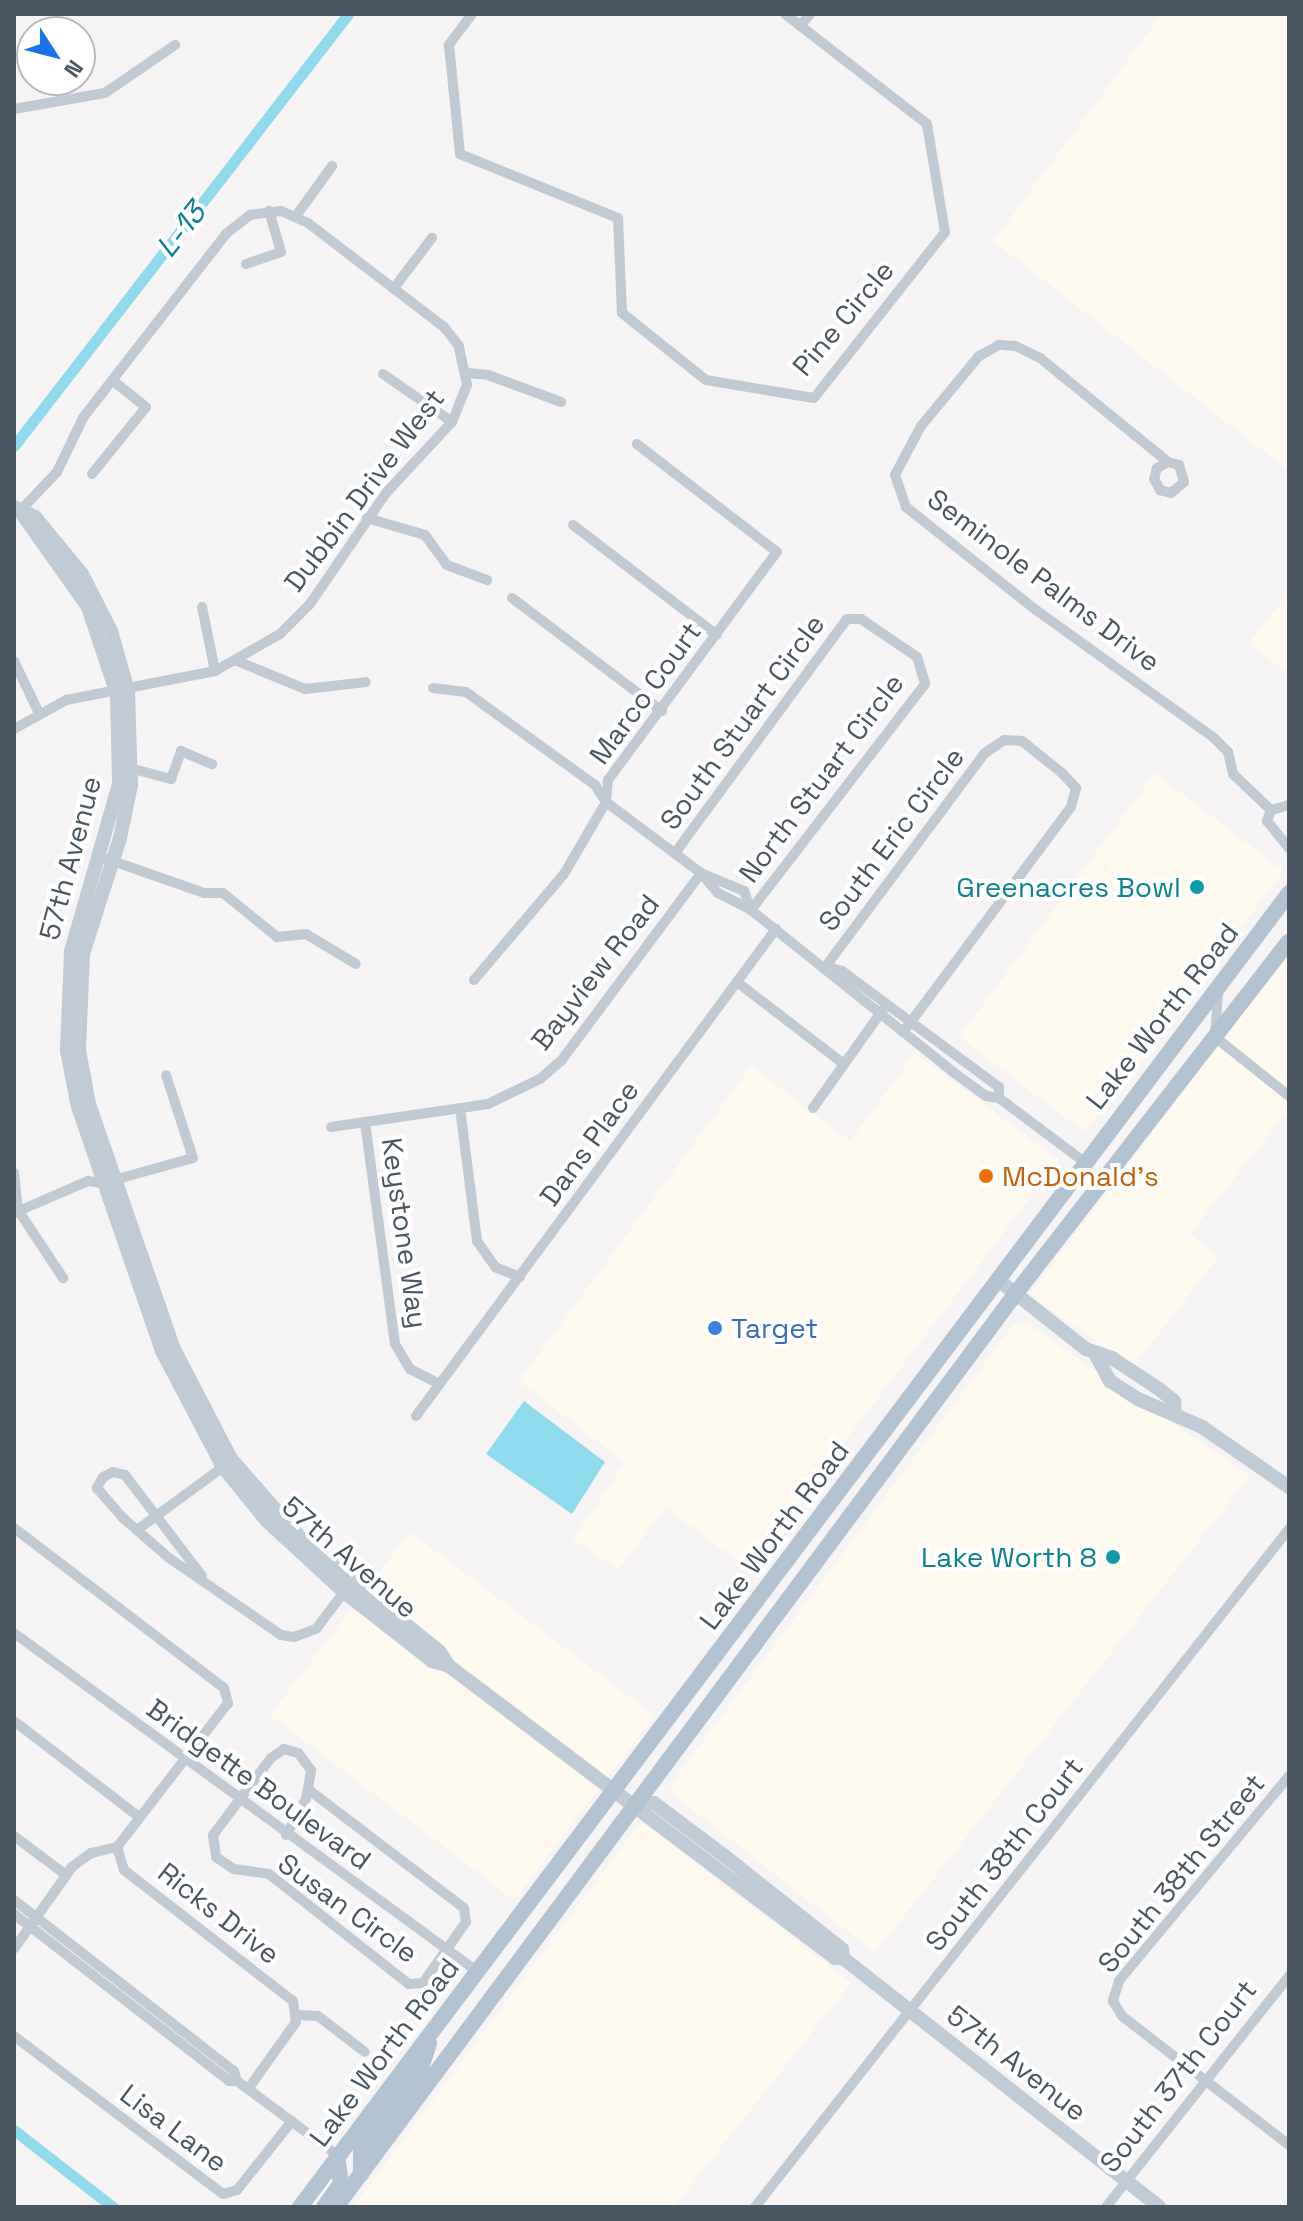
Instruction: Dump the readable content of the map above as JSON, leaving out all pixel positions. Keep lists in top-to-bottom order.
{
  "streets": {
    "main road": ["Lake Worth Road"],
    "street": [
      "Pine Circle",
      "Dubbin Drive West",
      "Seminole Palms Drive",
      "Marco Court",
      "South Stuart Circle",
      "North Stuart Circle",
      "South Eric Circle",
      "57th Avenue",
      "Bayview Road",
      "Dans Place",
      "Keystone Way",
      "Bridgette Boulevard",
      "South 38th Court",
      "South 38th Street",
      "Susan Circle",
      "Ricks Drive",
      "South 37th Court",
      "Lisa Lane"
    ]
  },
  "crossings": [
    ["Dubbin Drive West", "57th Avenue"],
    ["South Stuart Circle", "North Stuart Circle"],
    ["57th Avenue", "Lake Worth Road"],
    ["57th Avenue", "South 38th Court"],
    ["57th Avenue", "South 37th Court"],
    ["Bayview Road", "Keystone Way"],
    ["Lake Worth Road", "Bridgette Boulevard"],
    ["Dans Place", "Keystone Way"],
    ["Bridgette Boulevard", "Susan Circle"],
    ["South 38th Street", "South 37th Court"]
  ],
  "water": ["L-13"],
  "places": [
    "Greenacres Bowl",
    "McDonald's",
    "Target",
    "Lake Worth 8"
  ],
  "north": "bottom right"
}
